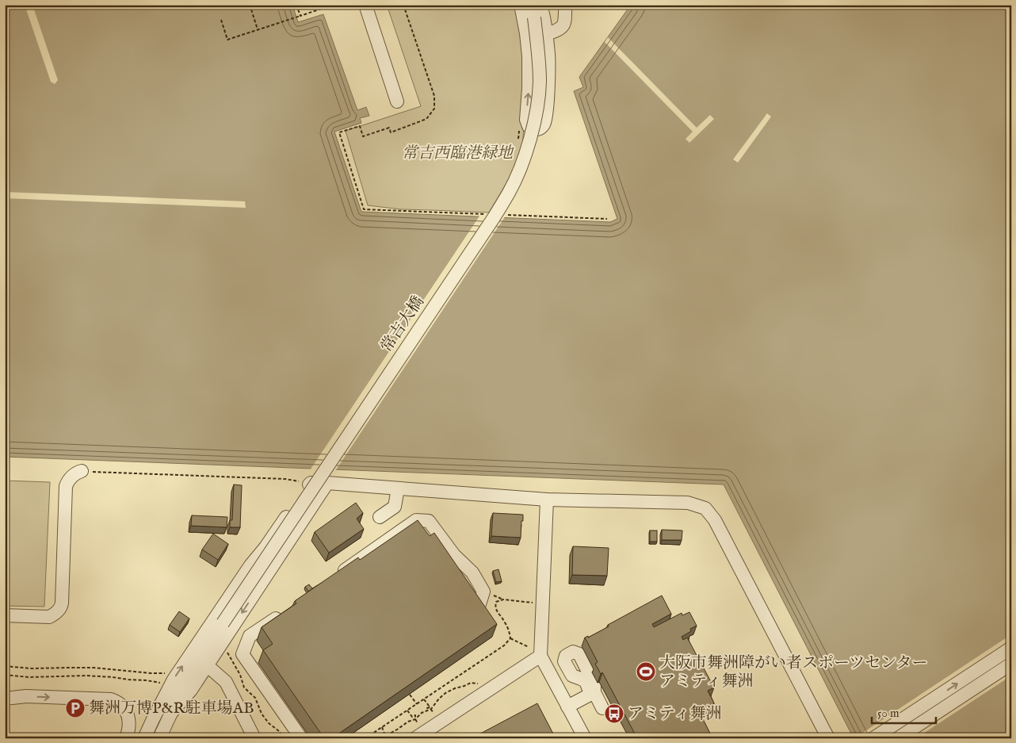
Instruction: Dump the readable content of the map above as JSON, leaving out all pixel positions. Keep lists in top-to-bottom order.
{
  "streets": {
    "street": ["常吉大橋"]
  },
  "parks": ["常吉西臨港緑地"],
  "places": {
    "sports": ["大阪市舞洲障がい者スポーツセンター アミティ舞洲"],
    "parking": ["舞洲万博P&R駐車場AB"],
    "bus stop": ["アミティ舞洲"]
  },
  "scale_bar": "50 m"
}
